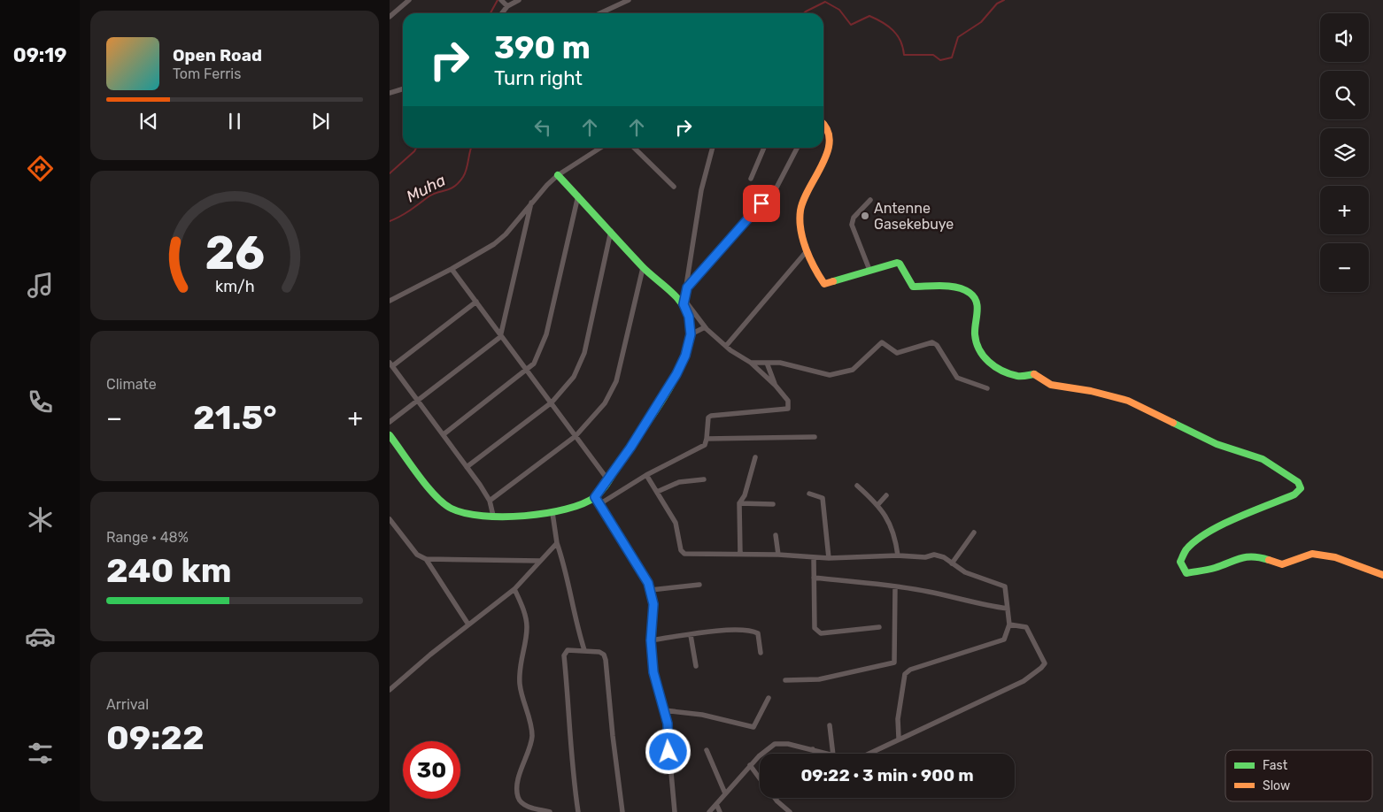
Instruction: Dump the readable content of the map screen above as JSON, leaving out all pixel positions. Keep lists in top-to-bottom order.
{
  "water": ["Muha"],
  "places": ["Antenne Gasekebuye"],
  "legend": ["Fast", "Slow"],
  "page": {
    "tabs": "09:19",
    "map_buttons": ["+", "−"],
    "turn": ["390 m", "Turn right"],
    "song": ["Open Road", "Tom Ferris"],
    "tile": [
      "Climate",
      ["Range · 48%", "240 km"],
      ["Arrival", "09:22"]
    ],
    "heat": ["−", "21.5°", "+"],
    "limit": "30",
    "trip": "09:22 · 3 min · 900 m",
    "gauge": ["26", "km/h"]
  }
}
